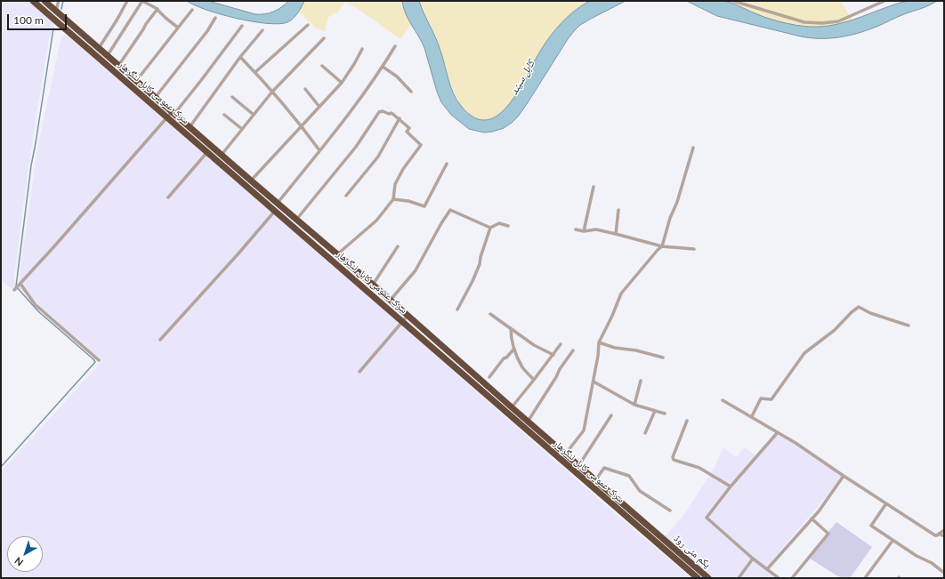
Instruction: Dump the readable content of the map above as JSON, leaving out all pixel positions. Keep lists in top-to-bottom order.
{
  "streets": {
    "highway": ["سرک عمومی کابل ننگرهار", "یکم مئی روڈ"]
  },
  "crossings": [
    ["سرک عمومی کابل ننگرهار", "یکم مئی روڈ"]
  ],
  "water": ["کابل سيند"],
  "scale_bar": "100 m",
  "north": "bottom left"
}
